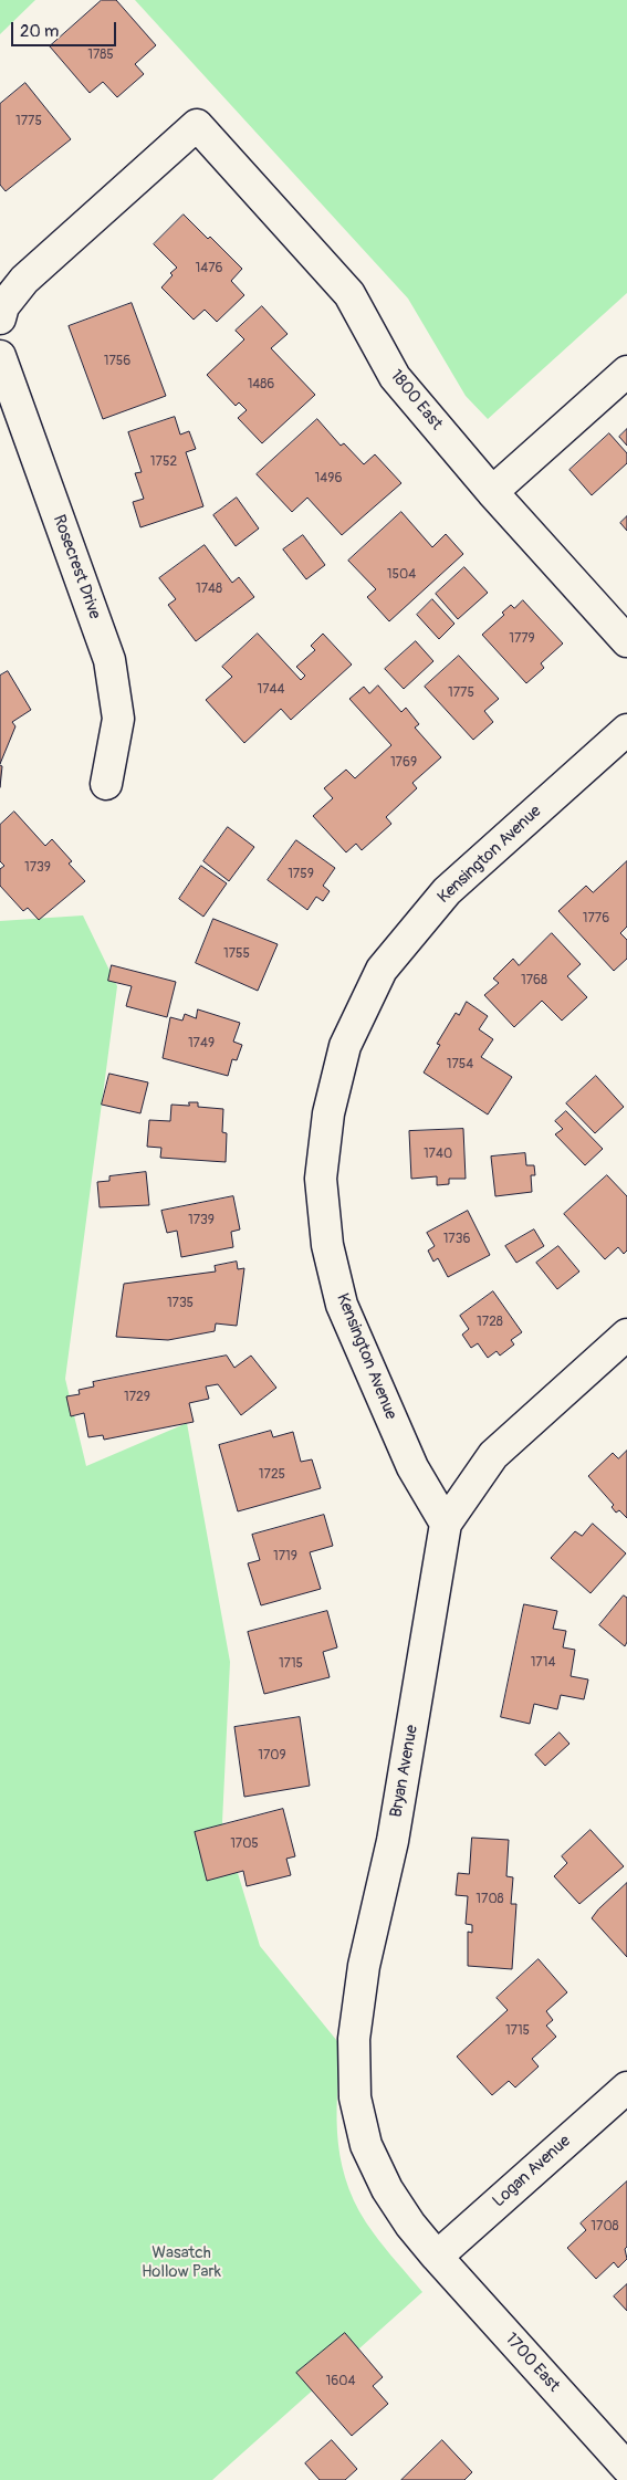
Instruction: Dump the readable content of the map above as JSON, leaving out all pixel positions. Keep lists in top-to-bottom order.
{
  "streets": {
    "street": [
      "1800 East",
      "Rosecrest Drive",
      "Kensington Avenue",
      "Bryan Avenue",
      "Logan Avenue",
      "1700 East"
    ]
  },
  "crossings": [
    ["Kensington Avenue", "Bryan Avenue"],
    ["Bryan Avenue", "Logan Avenue"],
    ["Bryan Avenue", "1700 East"],
    ["Logan Avenue", "1700 East"]
  ],
  "parks": ["Wasatch Hollow Park"],
  "house_numbers": [
    "1785",
    "1775",
    "1476",
    "1756",
    "1486",
    "1752",
    "1496",
    "1504",
    "1748",
    "1779",
    "1744",
    "1775",
    "1769",
    "1739",
    "1759",
    "1776",
    "1755",
    "1768",
    "1749",
    "1754",
    "1740",
    "1739",
    "1736",
    "1735",
    "1728",
    "1729",
    "1725",
    "1719",
    "1714",
    "1715",
    "1709",
    "1705",
    "1708",
    "1715",
    "1708",
    "1604"
  ],
  "scale_bar": "20 m"
}
